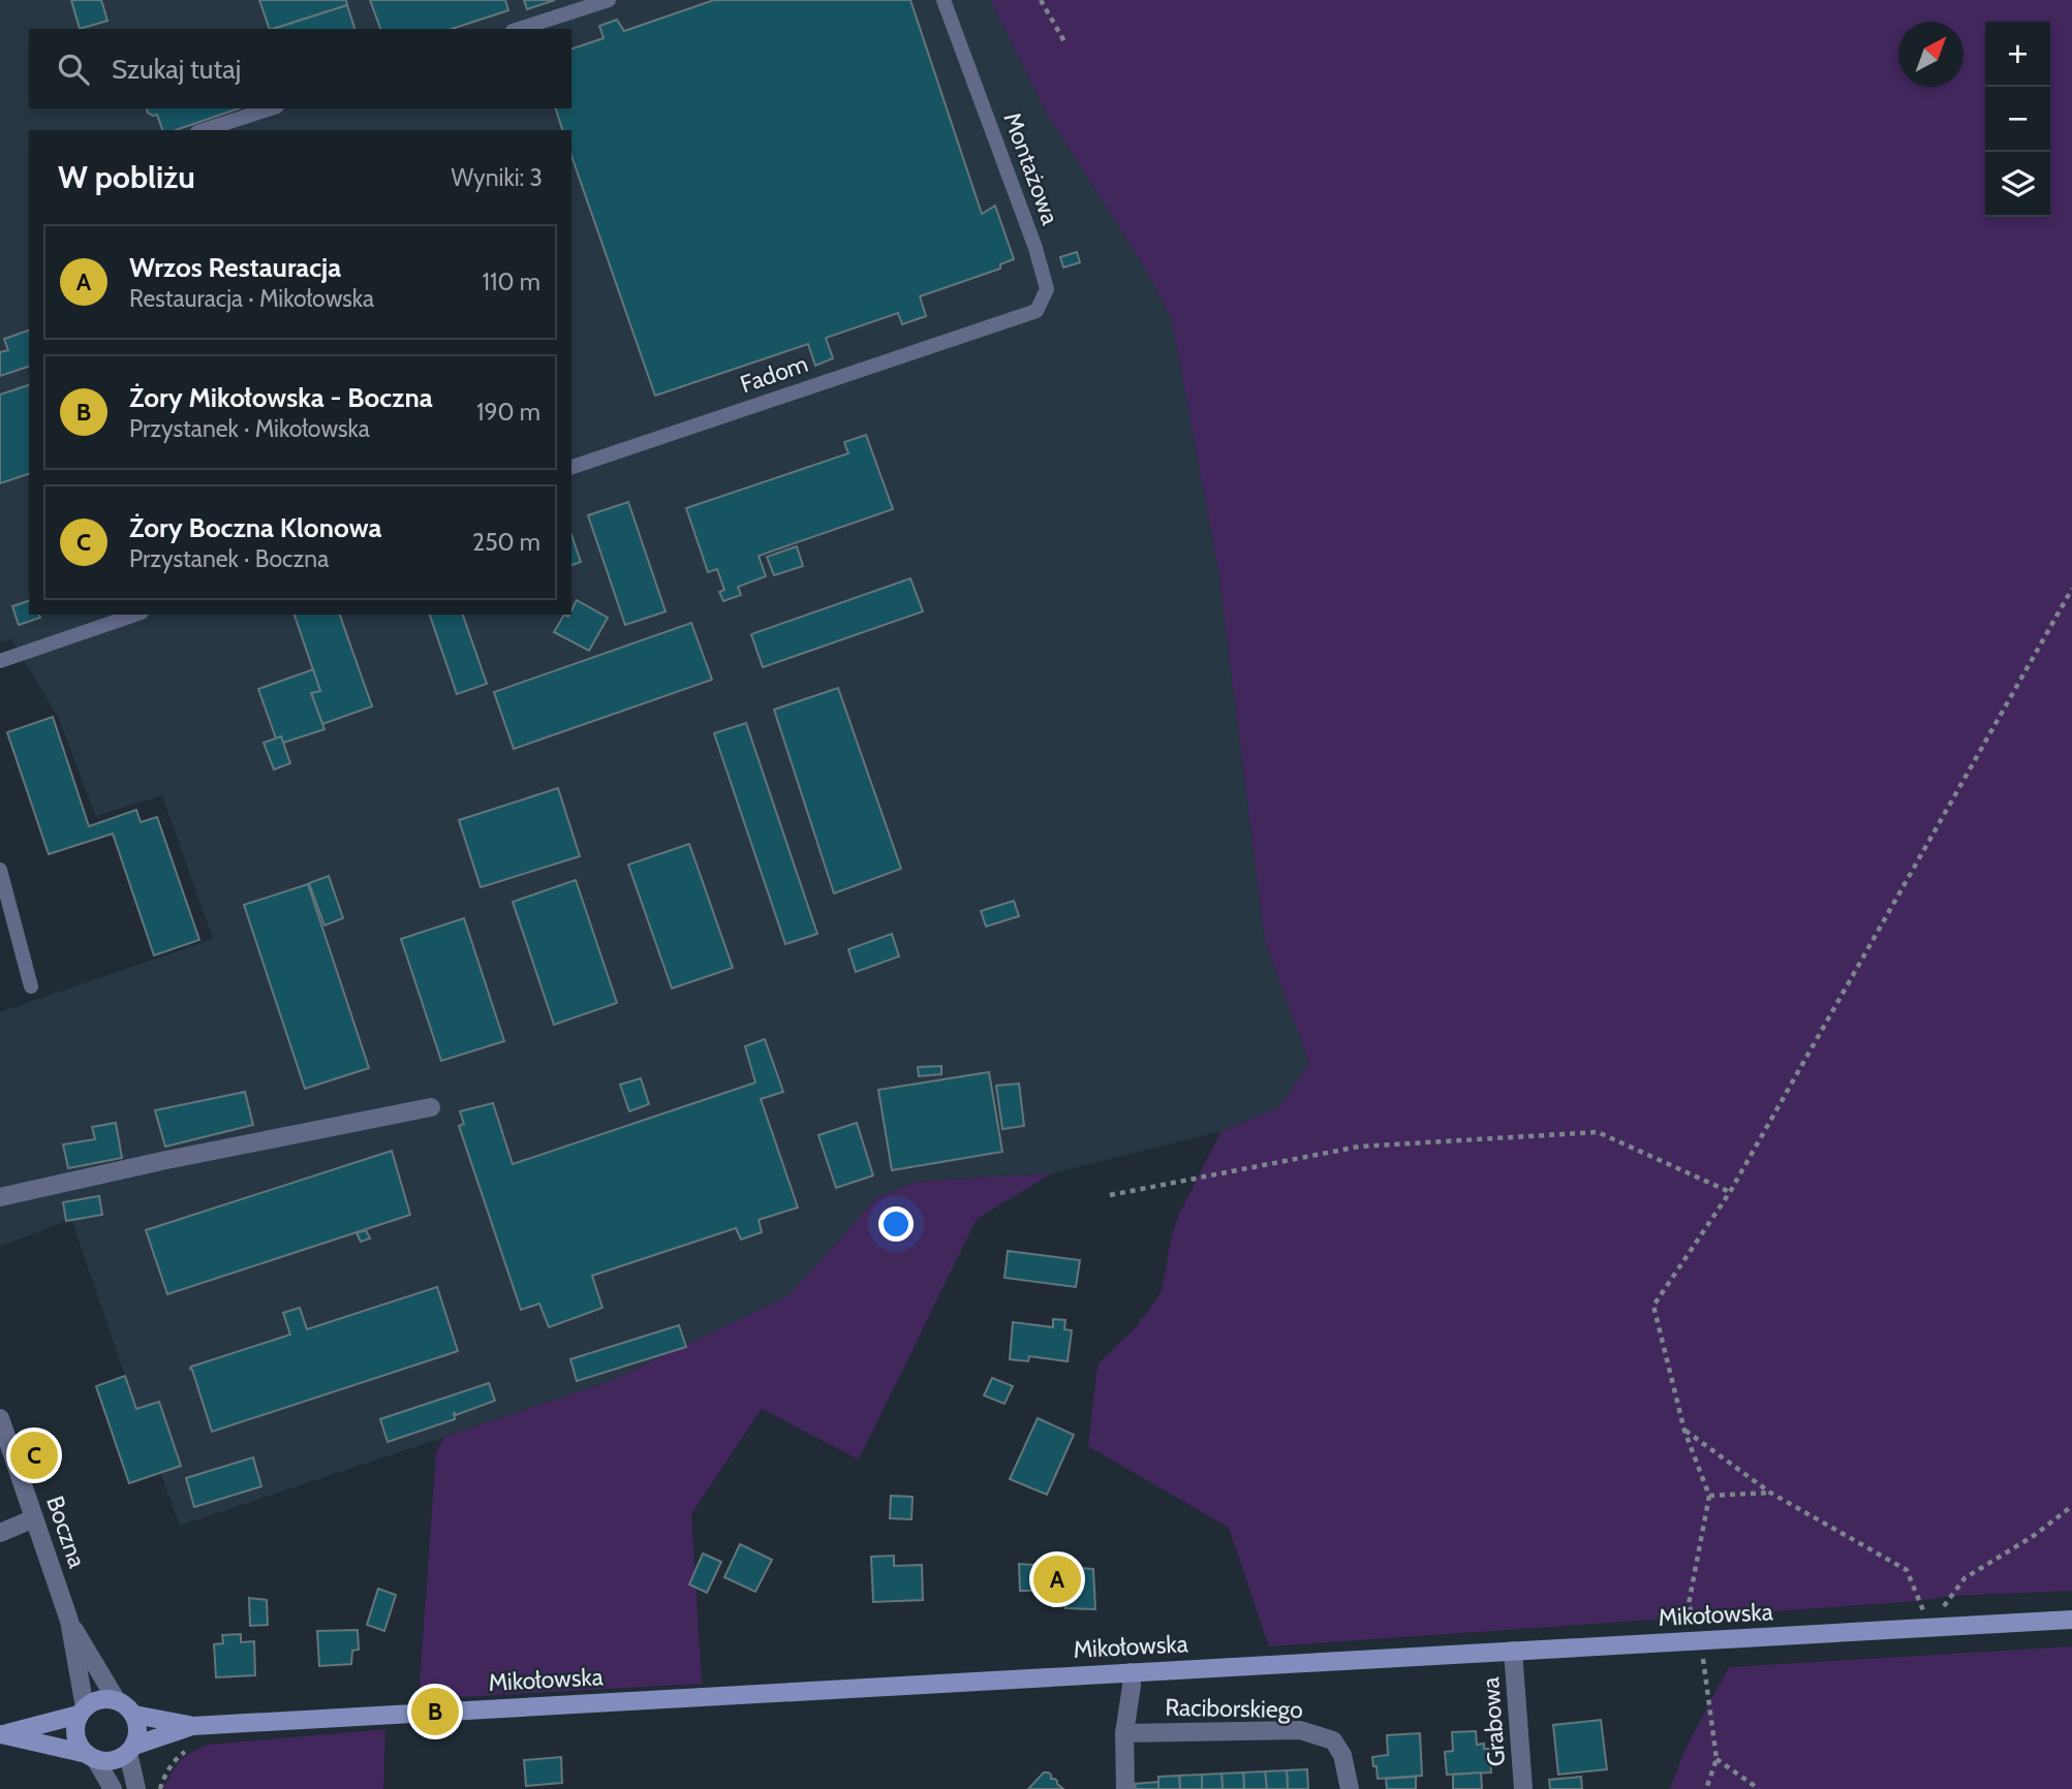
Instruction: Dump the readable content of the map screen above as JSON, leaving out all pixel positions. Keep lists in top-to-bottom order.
{
  "streets": {
    "street": [
      "Boczna",
      "Mikołowska",
      "Raciborskiego",
      "Grabowa"
    ],
    "lane": ["Montażowa", "Fadom"]
  },
  "crossings": [
    ["Montażowa", "Fadom"],
    ["Boczna", "Mikołowska"],
    ["Mikołowska", "Grabowa"]
  ],
  "north": "top right",
  "page": {
    "map_buttons": ["+", "−"],
    "search": "Szukaj tutaj",
    "heading": ["W pobliżu", "Wyniki: 3"],
    "list": [
      {
        "mark": "A",
        "name": "Wrzos Restauracja",
        "note": "Restauracja · Mikołowska",
        "value": "110 m"
      },
      {
        "mark": "B",
        "name": "Żory Mikołowska - Boczna",
        "note": "Przystanek · Mikołowska",
        "value": "190 m"
      },
      {
        "mark": "C",
        "name": "Żory Boczna Klonowa",
        "note": "Przystanek · Boczna",
        "value": "250 m"
      }
    ],
    "pins": ["C", "A", "B"]
  }
}
